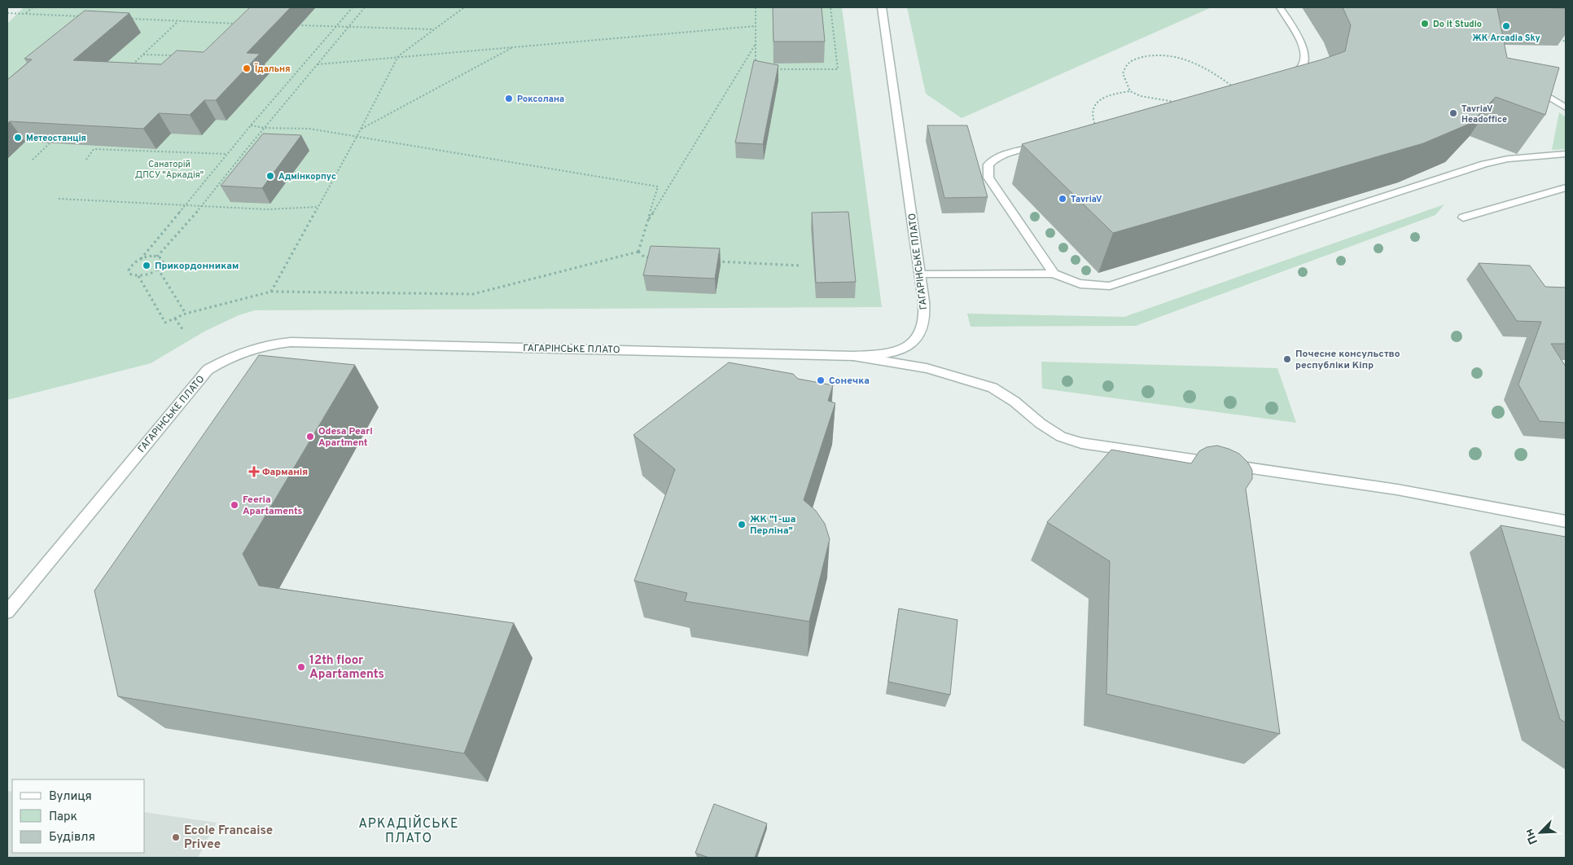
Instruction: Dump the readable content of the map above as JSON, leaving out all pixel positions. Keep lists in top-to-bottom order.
{
  "streets": {
    "street": ["ГАГАРІНСЬКЕ ПЛАТО"]
  },
  "districts": ["АРКАДІЙСЬКЕ ПЛАТО"],
  "parks": ["Санаторій ДПСУ \"Аркадія\""],
  "places": {
    "other": [
      "Do it Studio",
      "ЖК Arcadia Sky",
      "Їдальня",
      "Роксолана",
      "TavriaV Headoffice",
      "Метеостанція",
      "Адмінкорпус",
      "TavriaV",
      "Прикордонникам",
      "Почесне консульство республіки Кіпр",
      "Сонечка",
      "Odesa Pearl Apartment",
      "Feeria Apartaments",
      "ЖК \"1-ша Перліна\"",
      "12th floor Apartaments",
      "Ecole Francaise Privee"
    ],
    "health": ["Фарманія"]
  },
  "legend": ["Вулиця", "Парк", "Будівля"],
  "north": "bottom left"
}
